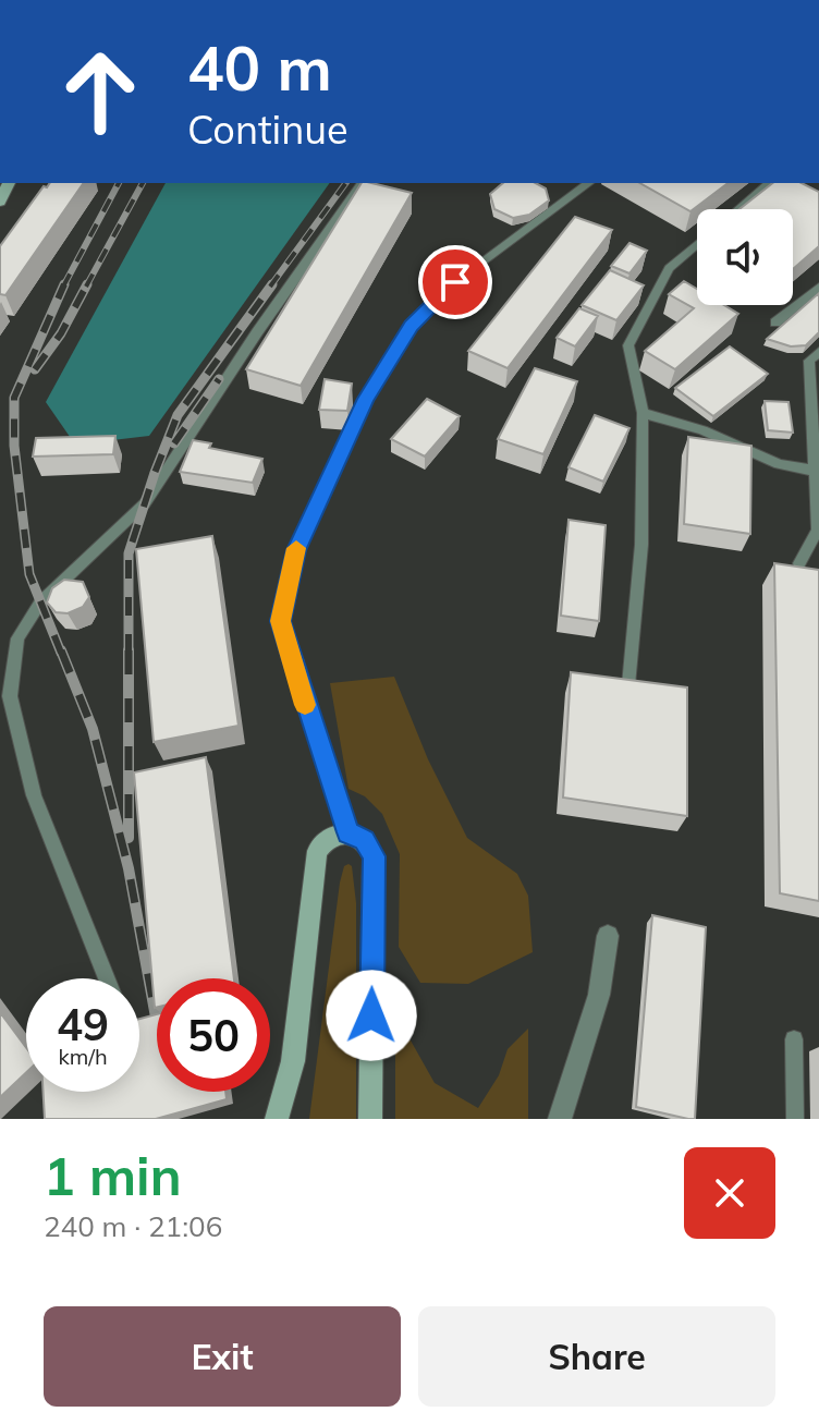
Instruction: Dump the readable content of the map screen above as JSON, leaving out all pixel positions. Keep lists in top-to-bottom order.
{
  "page": {
    "turn": ["40 m", "Continue"],
    "speed": "49 km/h",
    "limit": "50",
    "heading": ["1 min", "240 m · 21:06"],
    "buttons": ["Exit", "Share"]
  }
}
